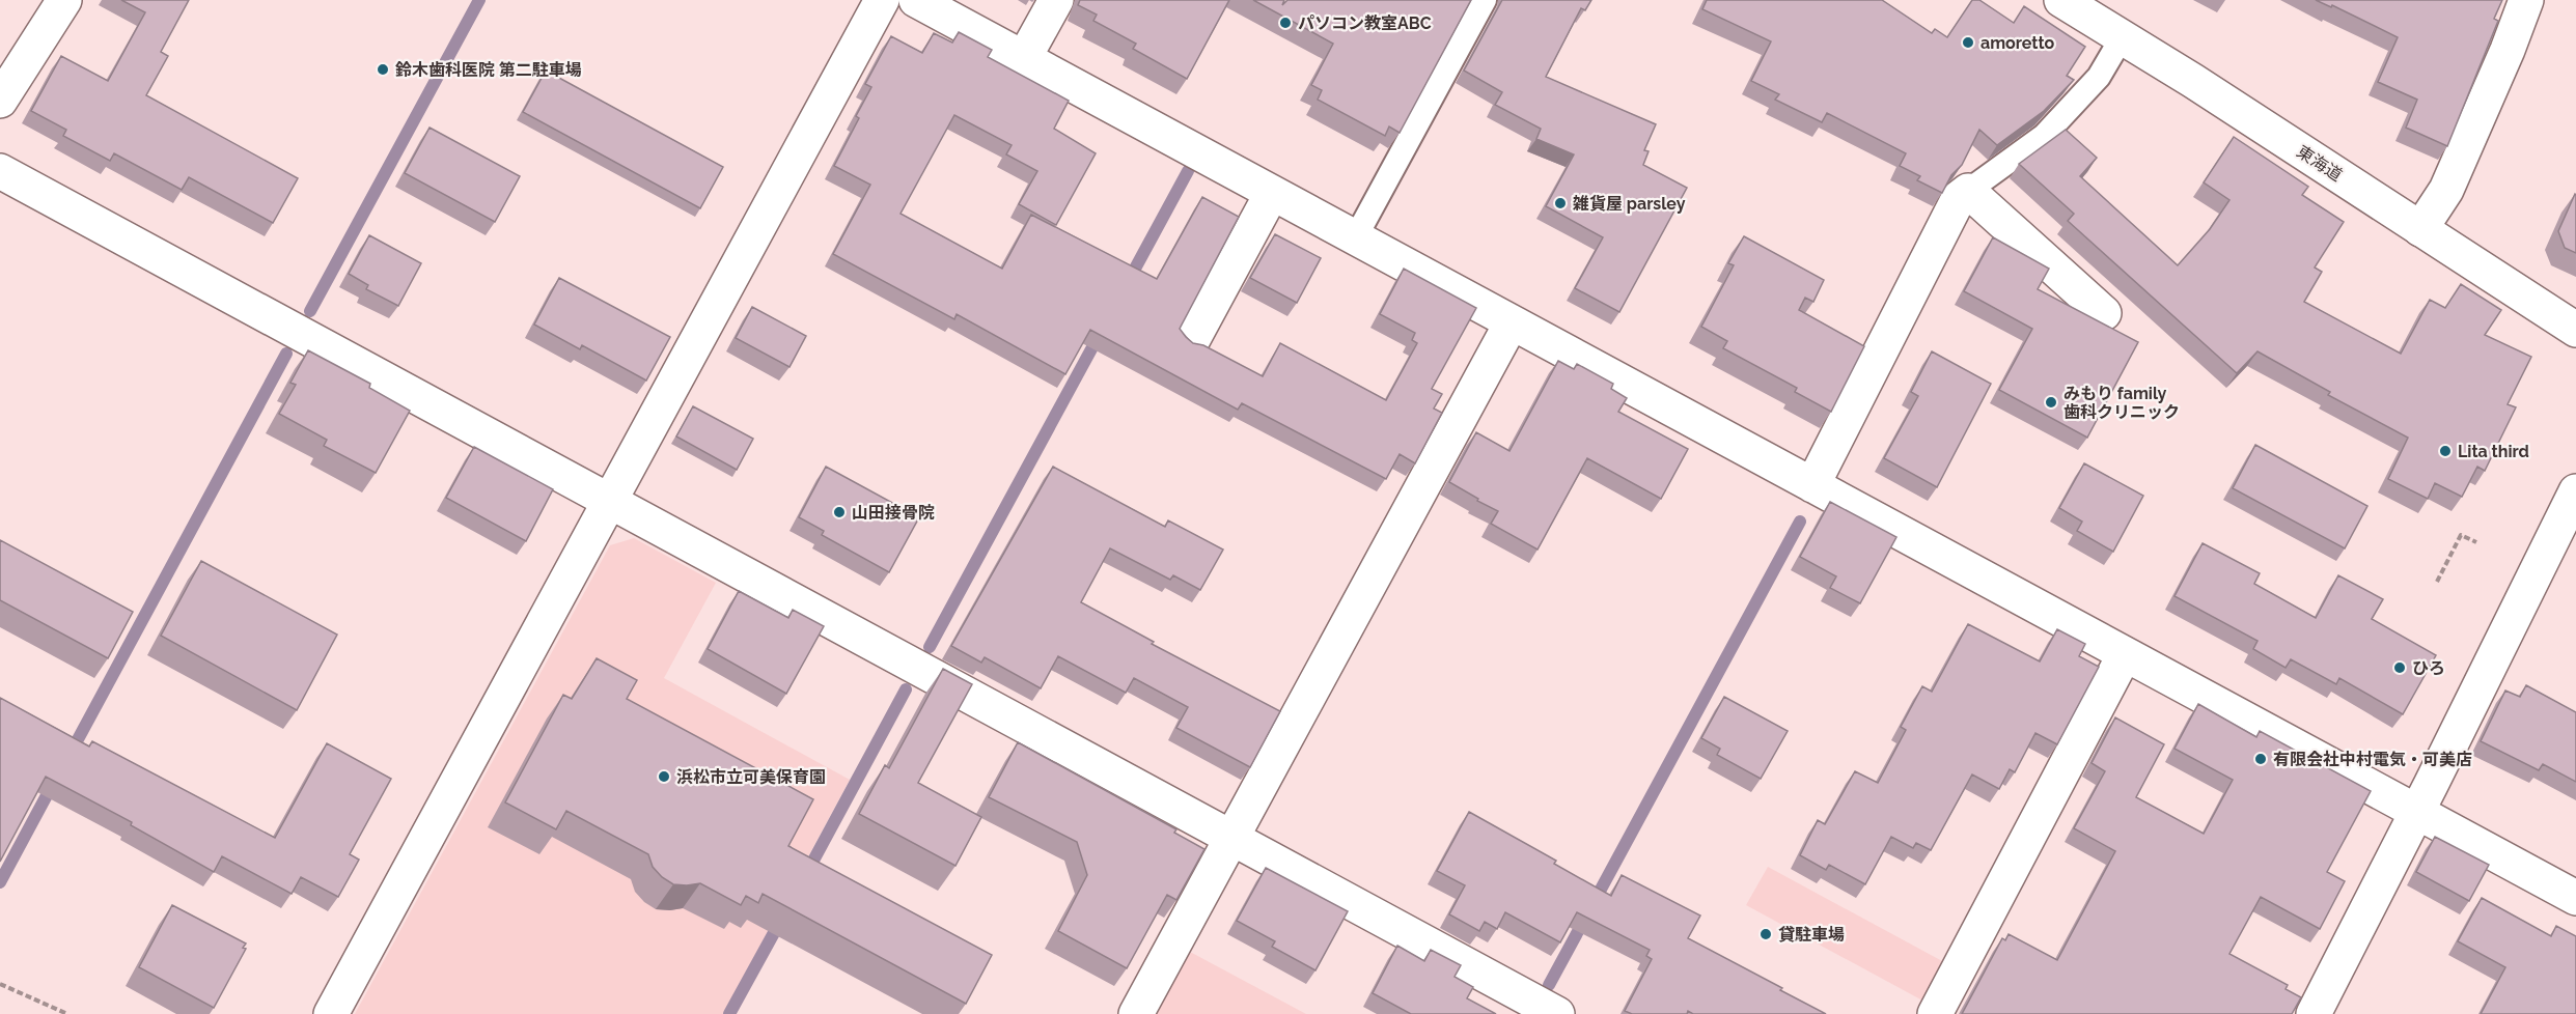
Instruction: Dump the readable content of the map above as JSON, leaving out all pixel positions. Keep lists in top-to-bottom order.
{
  "streets": {
    "main road": ["東海道"]
  },
  "places": [
    "パソコン教室ABC",
    "amoretto",
    "鈴木歯科医院 第二駐車場",
    "雑貨屋 parsley",
    "みもり family 歯科クリニック",
    "Lita third",
    "山田接骨院",
    "ひろ",
    "有限会社中村電気・可美店",
    "浜松市立可美保育園",
    "貸駐車場"
  ]
}
